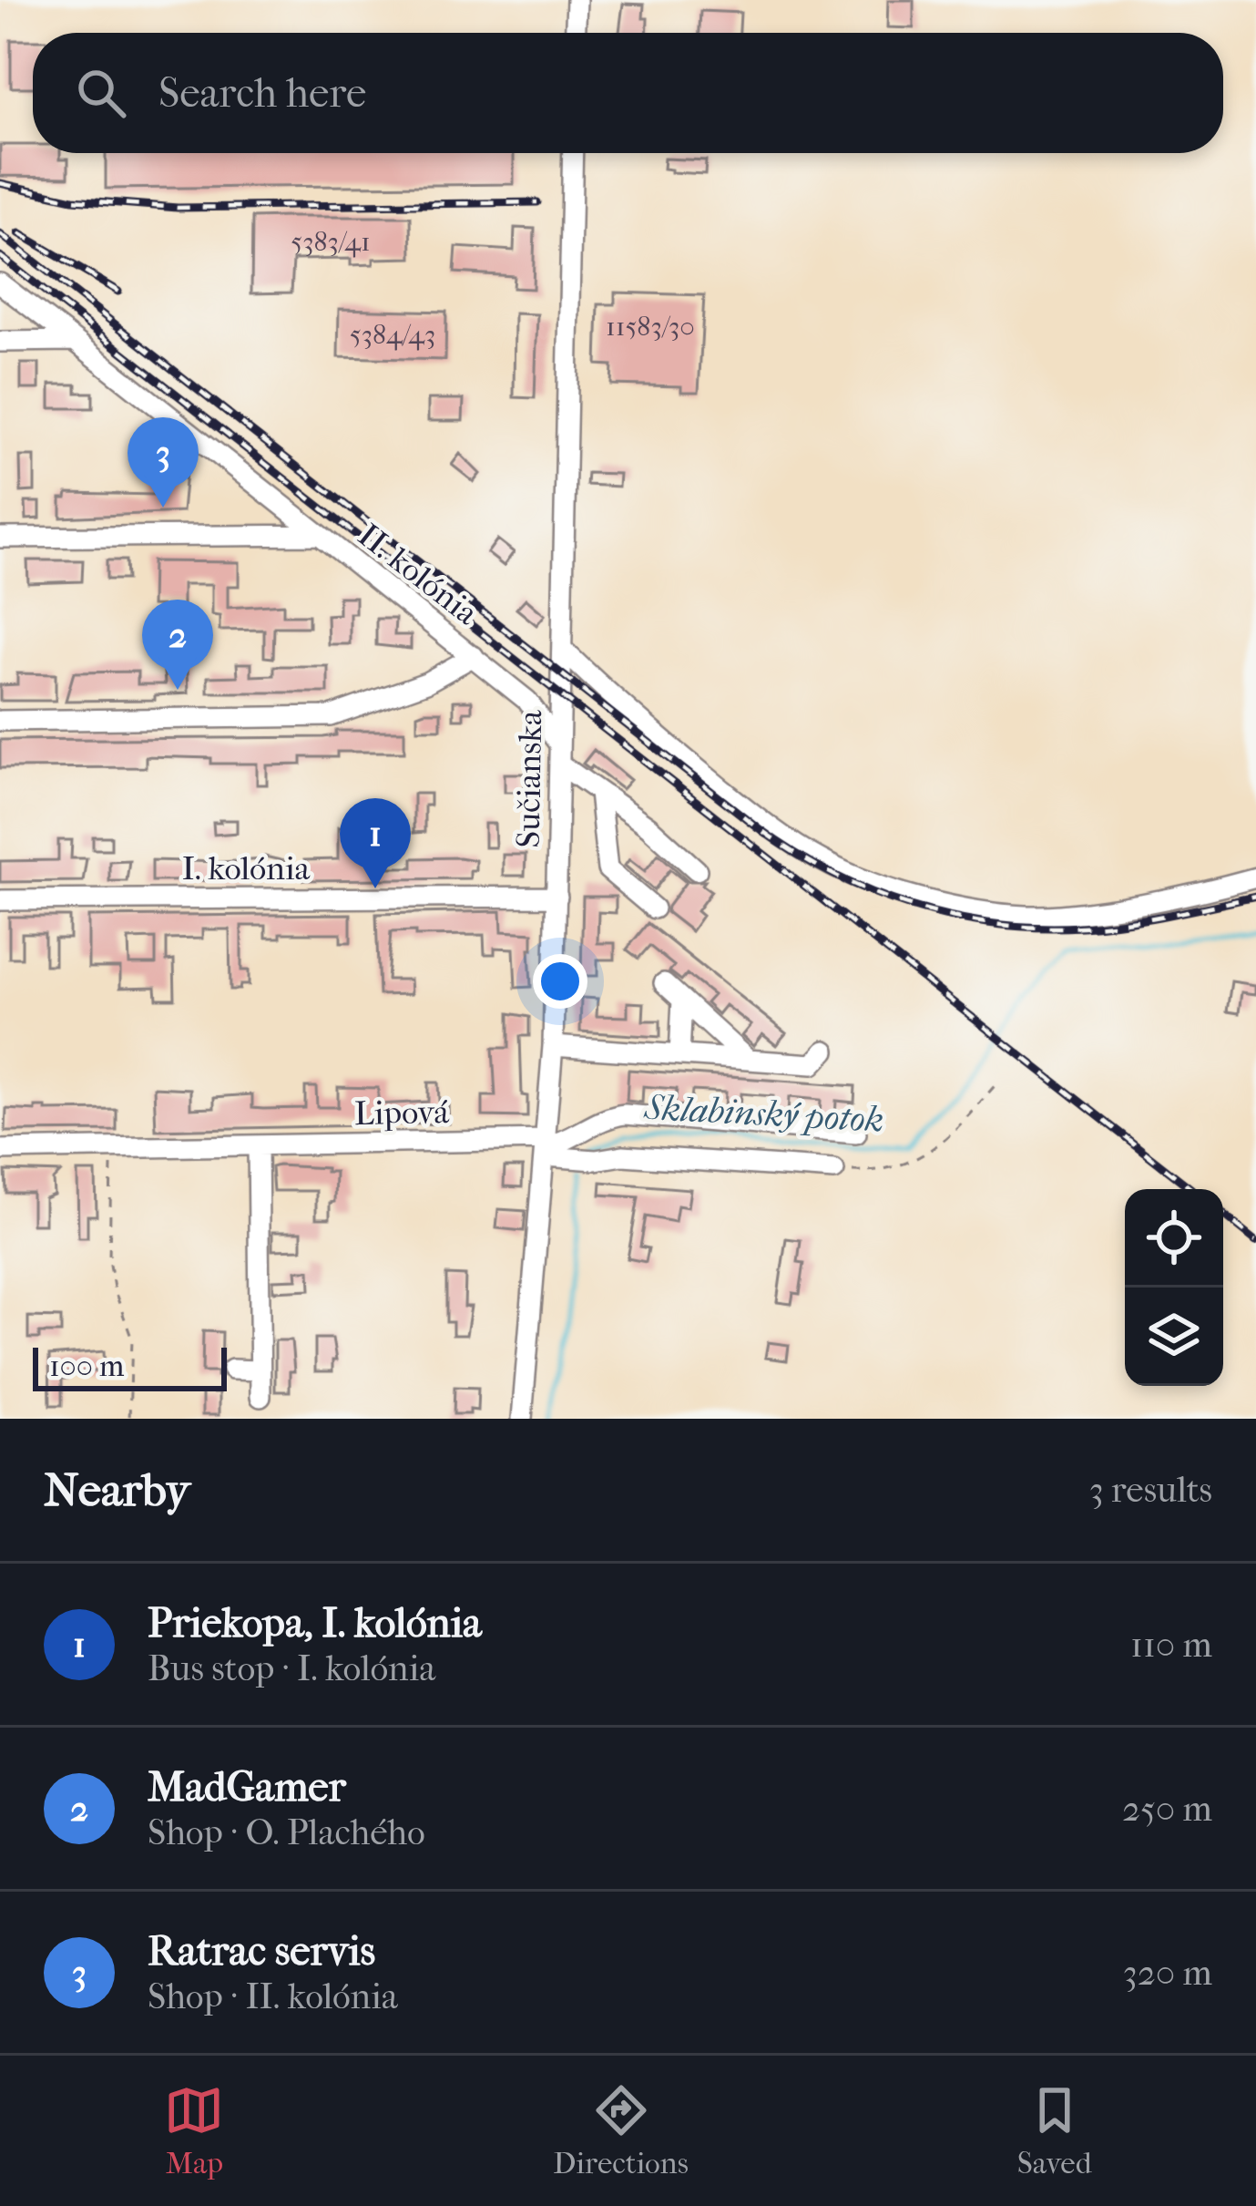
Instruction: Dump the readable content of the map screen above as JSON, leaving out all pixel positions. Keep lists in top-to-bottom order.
{
  "streets": {
    "street": [
      "II. kolónia",
      "Sučianska",
      "I. kolónia",
      "Lipová"
    ]
  },
  "crossings": [
    ["II. kolónia", "Sučianska"],
    ["Sučianska", "I. kolónia"],
    ["Sučianska", "Lipová"]
  ],
  "water": ["Sklabinský potok"],
  "house_numbers": ["5383/41", "11583/30", "5384/43"],
  "scale_bar": "100 m",
  "page": {
    "search": "Search here",
    "pins": ["3", "2", "1"],
    "scale": "100 m",
    "heading": ["Nearby", "3 results"],
    "list": [
      {
        "mark": "1",
        "name": "Priekopa, I. kolónia",
        "note": "Bus stop · I. kolónia",
        "value": "110 m"
      },
      {
        "mark": "2",
        "name": "MadGamer",
        "note": "Shop · O. Plachého",
        "value": "250 m"
      },
      {
        "mark": "3",
        "name": "Ratrac servis",
        "note": "Shop · II. kolónia",
        "value": "320 m"
      }
    ],
    "nav": ["Map", "Directions", "Saved"]
  }
}
